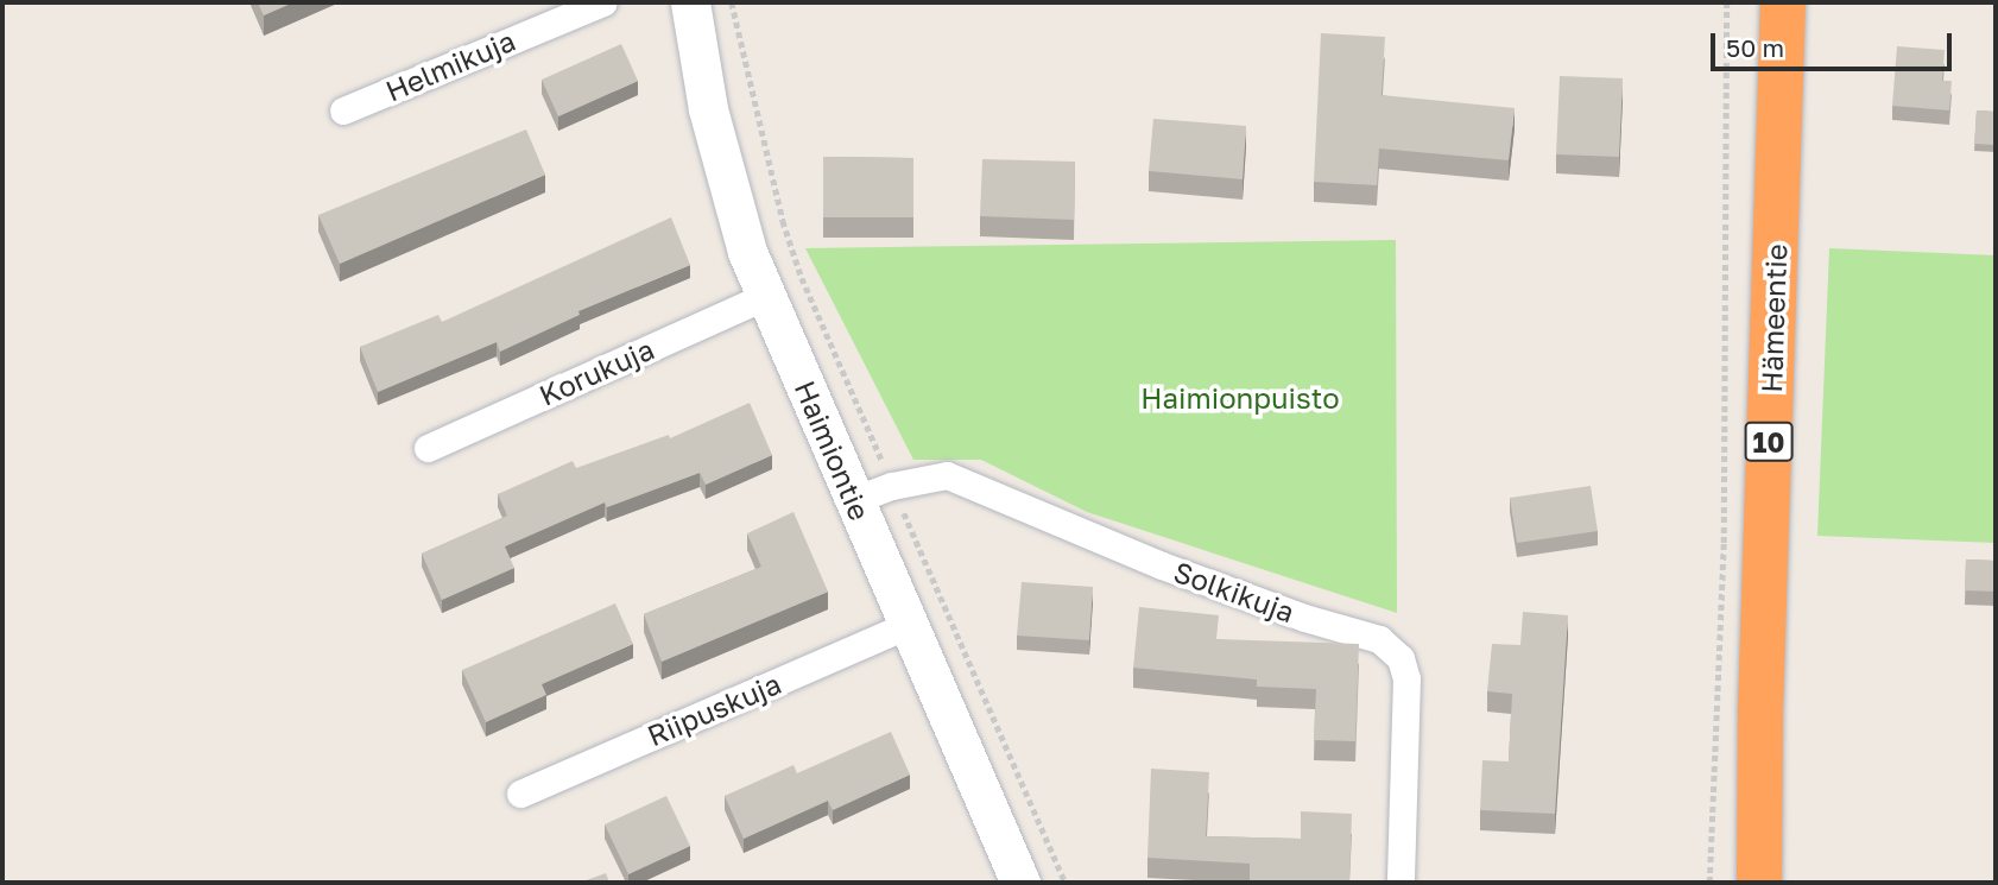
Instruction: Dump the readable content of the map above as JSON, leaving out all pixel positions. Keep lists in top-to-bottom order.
{
  "streets": {
    "highway": ["Hämeentie", "10"],
    "street": [
      "Helmikuja",
      "Korukuja",
      "Haimiontie",
      "Solkikuja",
      "Riipuskuja"
    ]
  },
  "crossings": [
    ["Korukuja", "Haimiontie"],
    ["Haimiontie", "Solkikuja"],
    ["Haimiontie", "Riipuskuja"]
  ],
  "parks": ["Haimionpuisto"],
  "scale_bar": "50 m"
}
